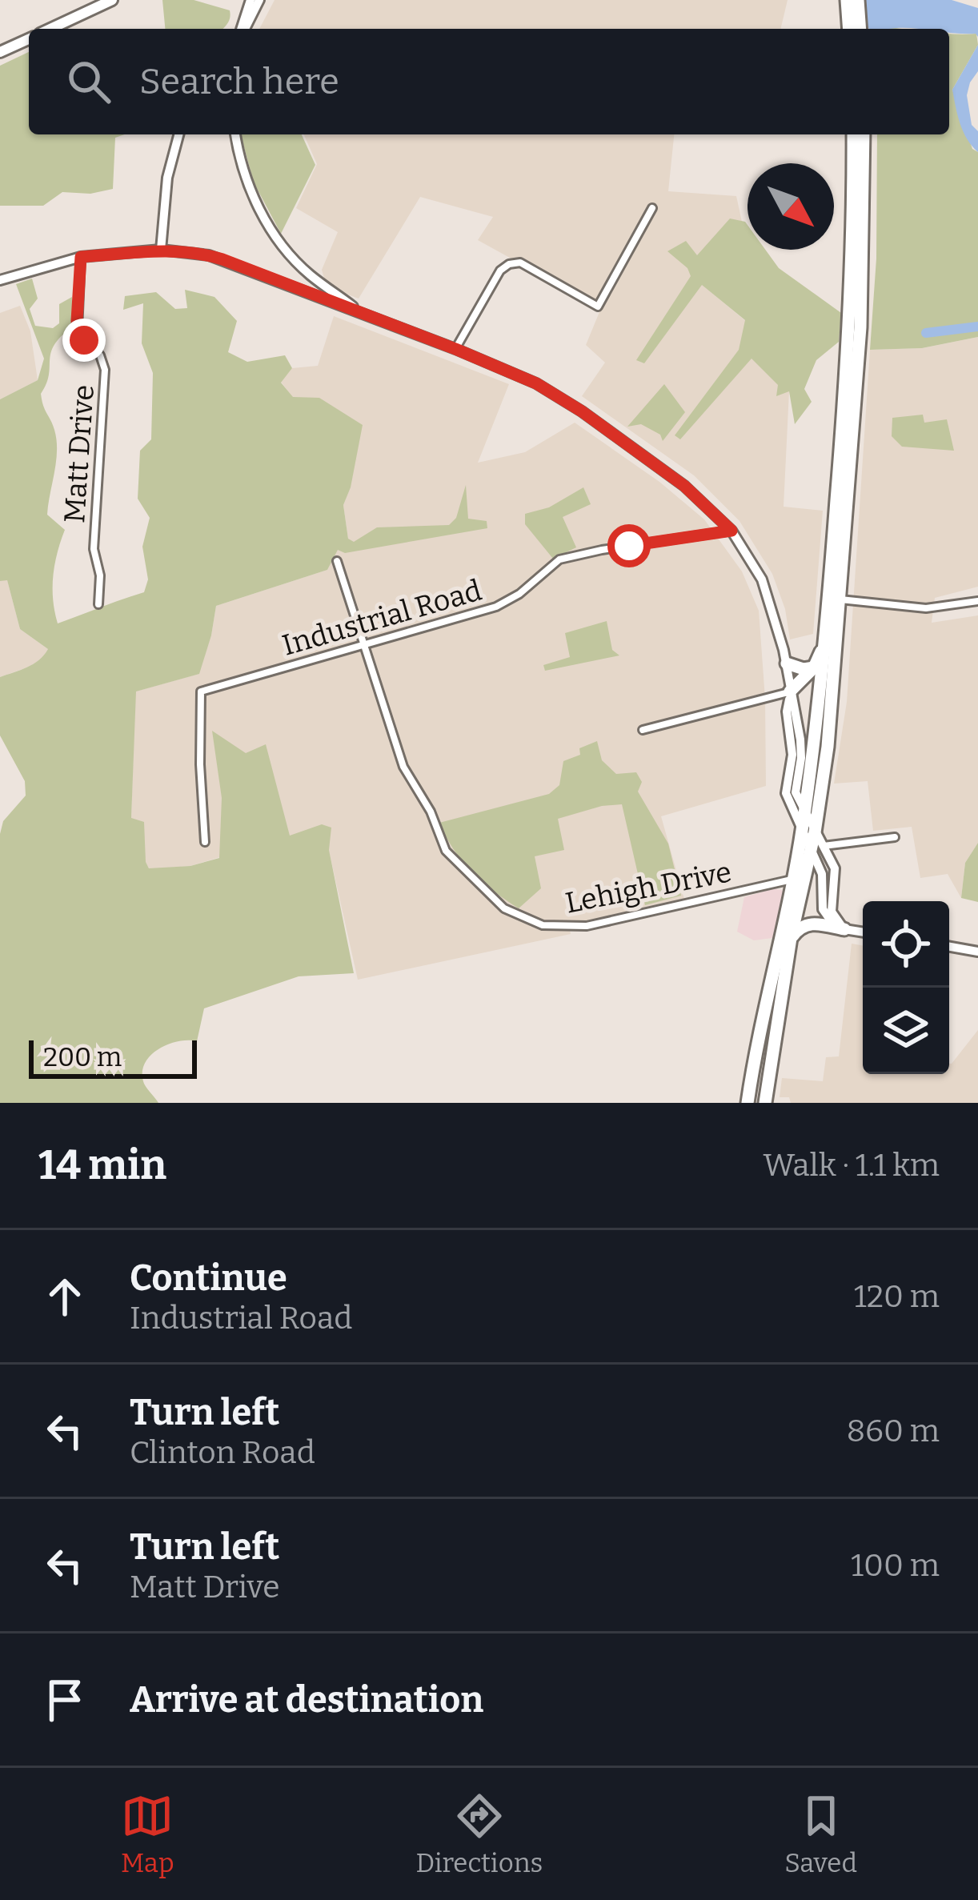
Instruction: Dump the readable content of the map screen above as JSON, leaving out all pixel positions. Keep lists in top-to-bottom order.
{
  "streets": {
    "street": ["Matt Drive", "Industrial Road", "Lehigh Drive"]
  },
  "crossings": [
    ["Industrial Road", "Lehigh Drive"]
  ],
  "scale_bar": "200 m",
  "north": "bottom right",
  "page": {
    "search": "Search here",
    "scale": "200 m",
    "heading": ["14 min", "Walk · 1.1 km"],
    "list": [
      ["Continue", "Industrial Road", "120 m"],
      ["Turn left", "Clinton Road", "860 m"],
      ["Turn left", "Matt Drive", "100 m"],
      "Arrive at destination"
    ],
    "nav": ["Map", "Directions", "Saved"]
  }
}
